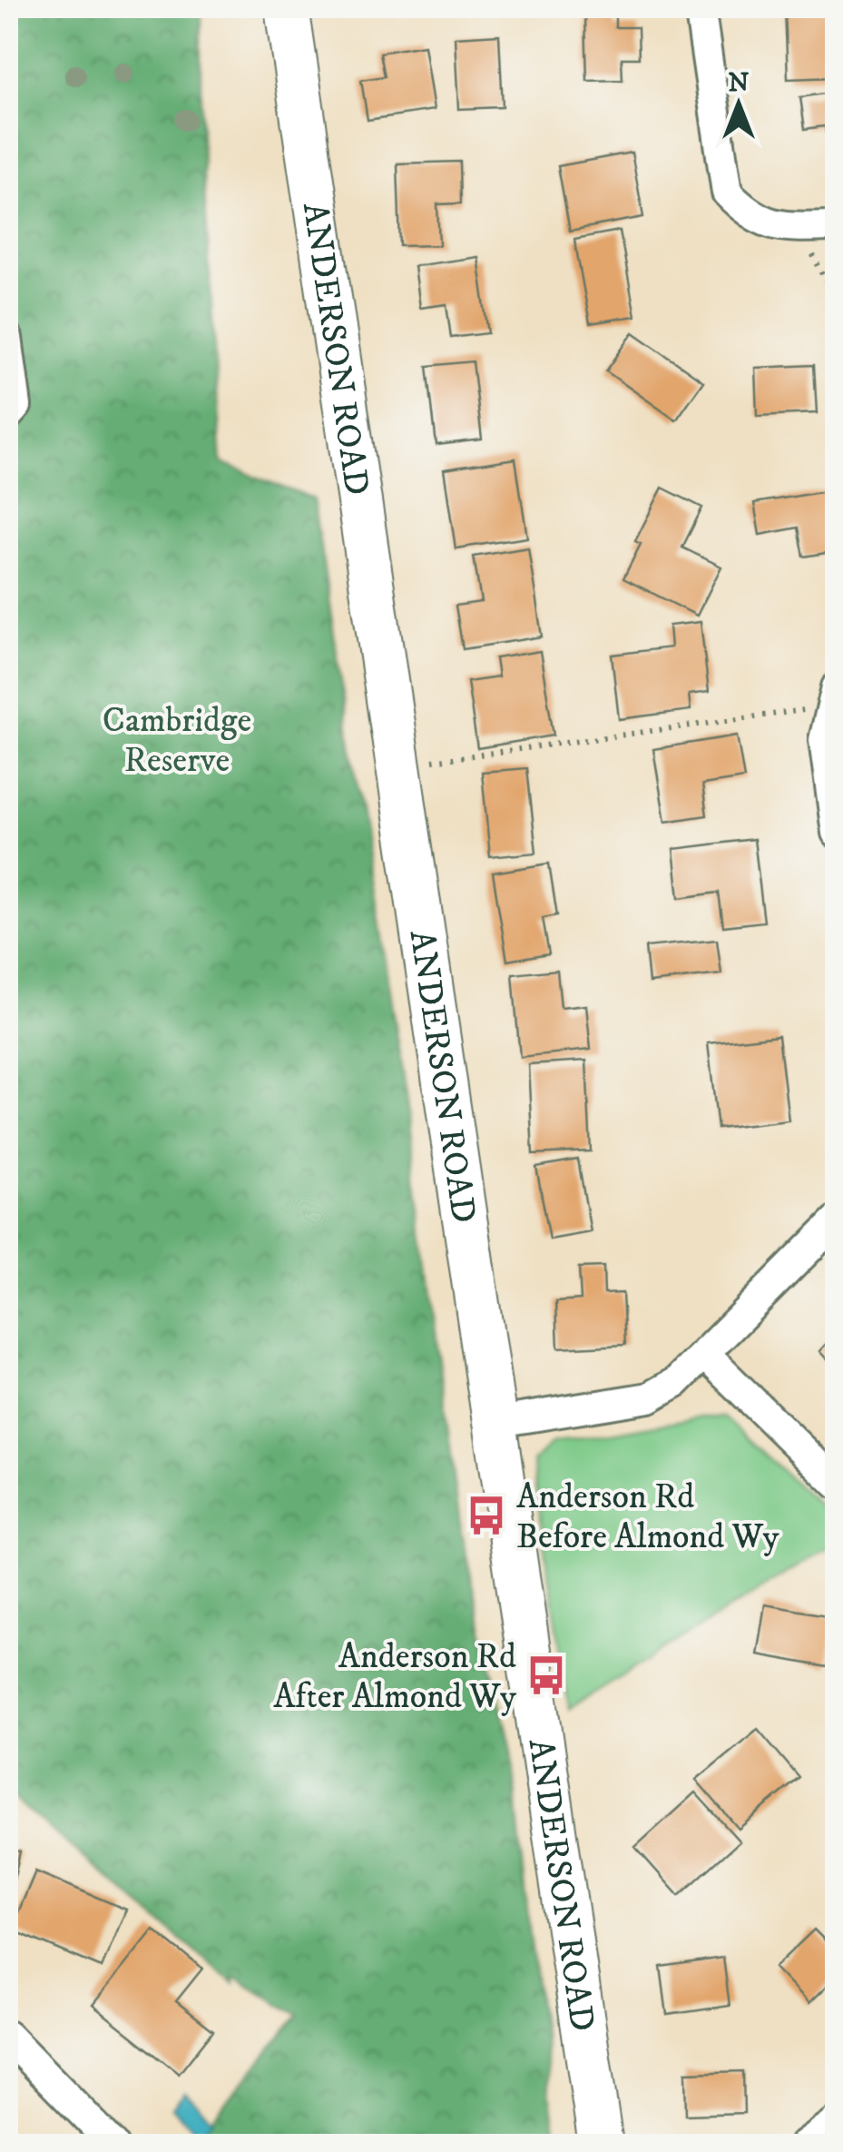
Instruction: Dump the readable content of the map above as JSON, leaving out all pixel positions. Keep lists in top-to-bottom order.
{
  "streets": {
    "street": ["ANDERSON ROAD"]
  },
  "parks": ["Cambridge Reserve"],
  "places": {
    "bus stop": ["Anderson Rd Before Almond Wy", "Anderson Rd After Almond Wy"]
  },
  "north": "top"
}
